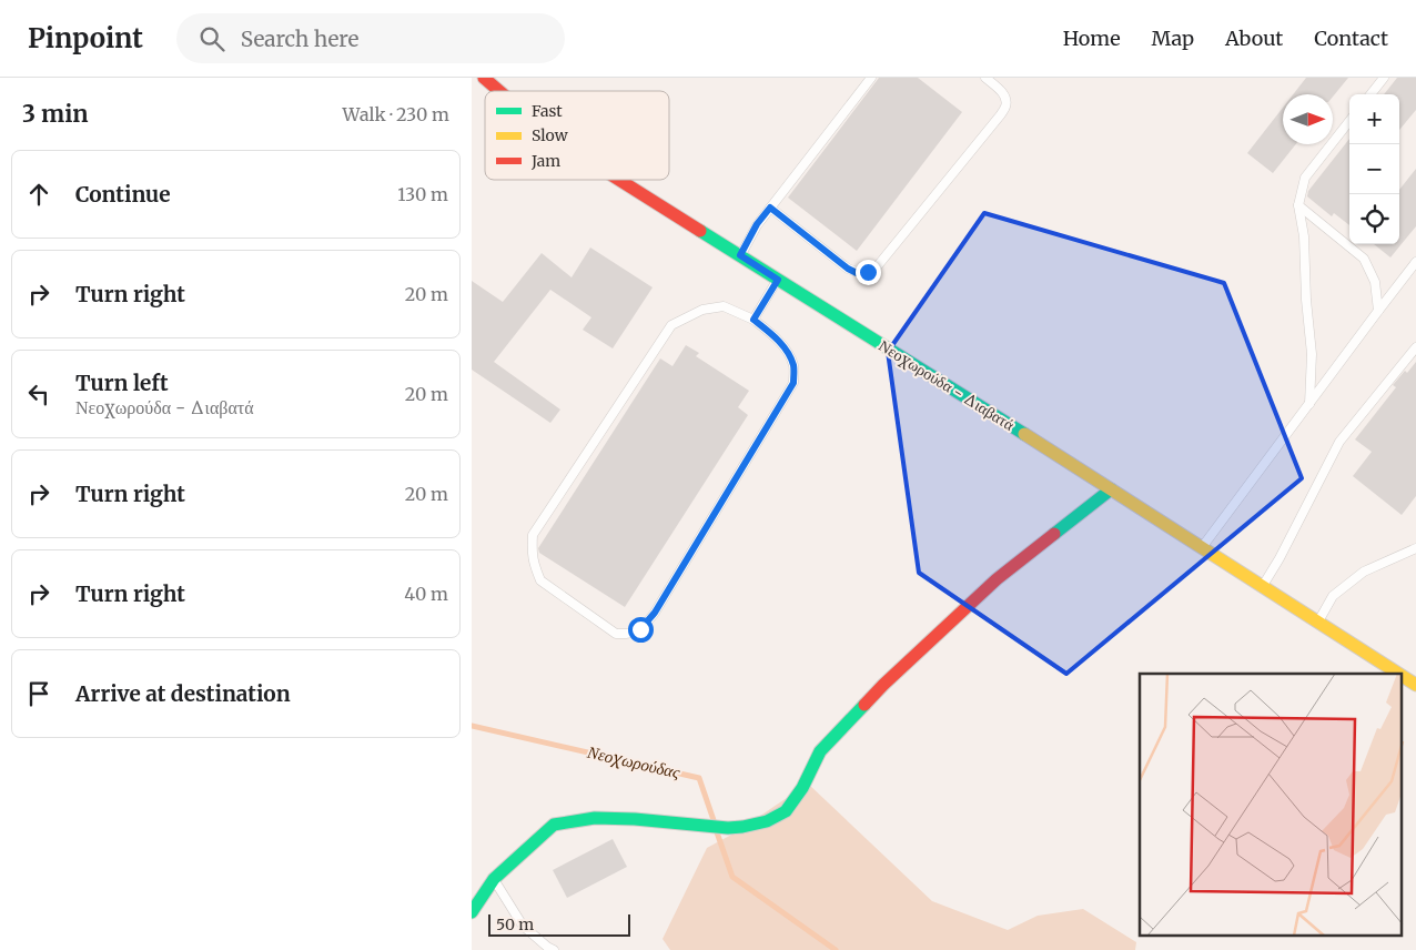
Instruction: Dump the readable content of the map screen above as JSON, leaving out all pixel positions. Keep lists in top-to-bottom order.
{
  "streets": {
    "street": ["Νεοχωρούδα - Διαβατά"]
  },
  "water": ["Νεοχωρούδας"],
  "legend": ["Fast", "Slow", "Jam"],
  "scale_bar": "50 m",
  "north": "right",
  "page": {
    "header": "Pinpoint",
    "search": "Search here",
    "nav": [
      "Home",
      "Map",
      "About",
      "Contact"
    ],
    "heading": ["3 min", "Walk · 230 m"],
    "map_buttons": ["+", "−"],
    "list": [
      ["Continue", "130 m"],
      ["Turn right", "20 m"],
      ["Turn left", "Νεοχωρούδα - Διαβατά", "20 m"],
      ["Turn right", "20 m"],
      ["Turn right", "40 m"],
      "Arrive at destination"
    ],
    "scale": "50 m"
  }
}
